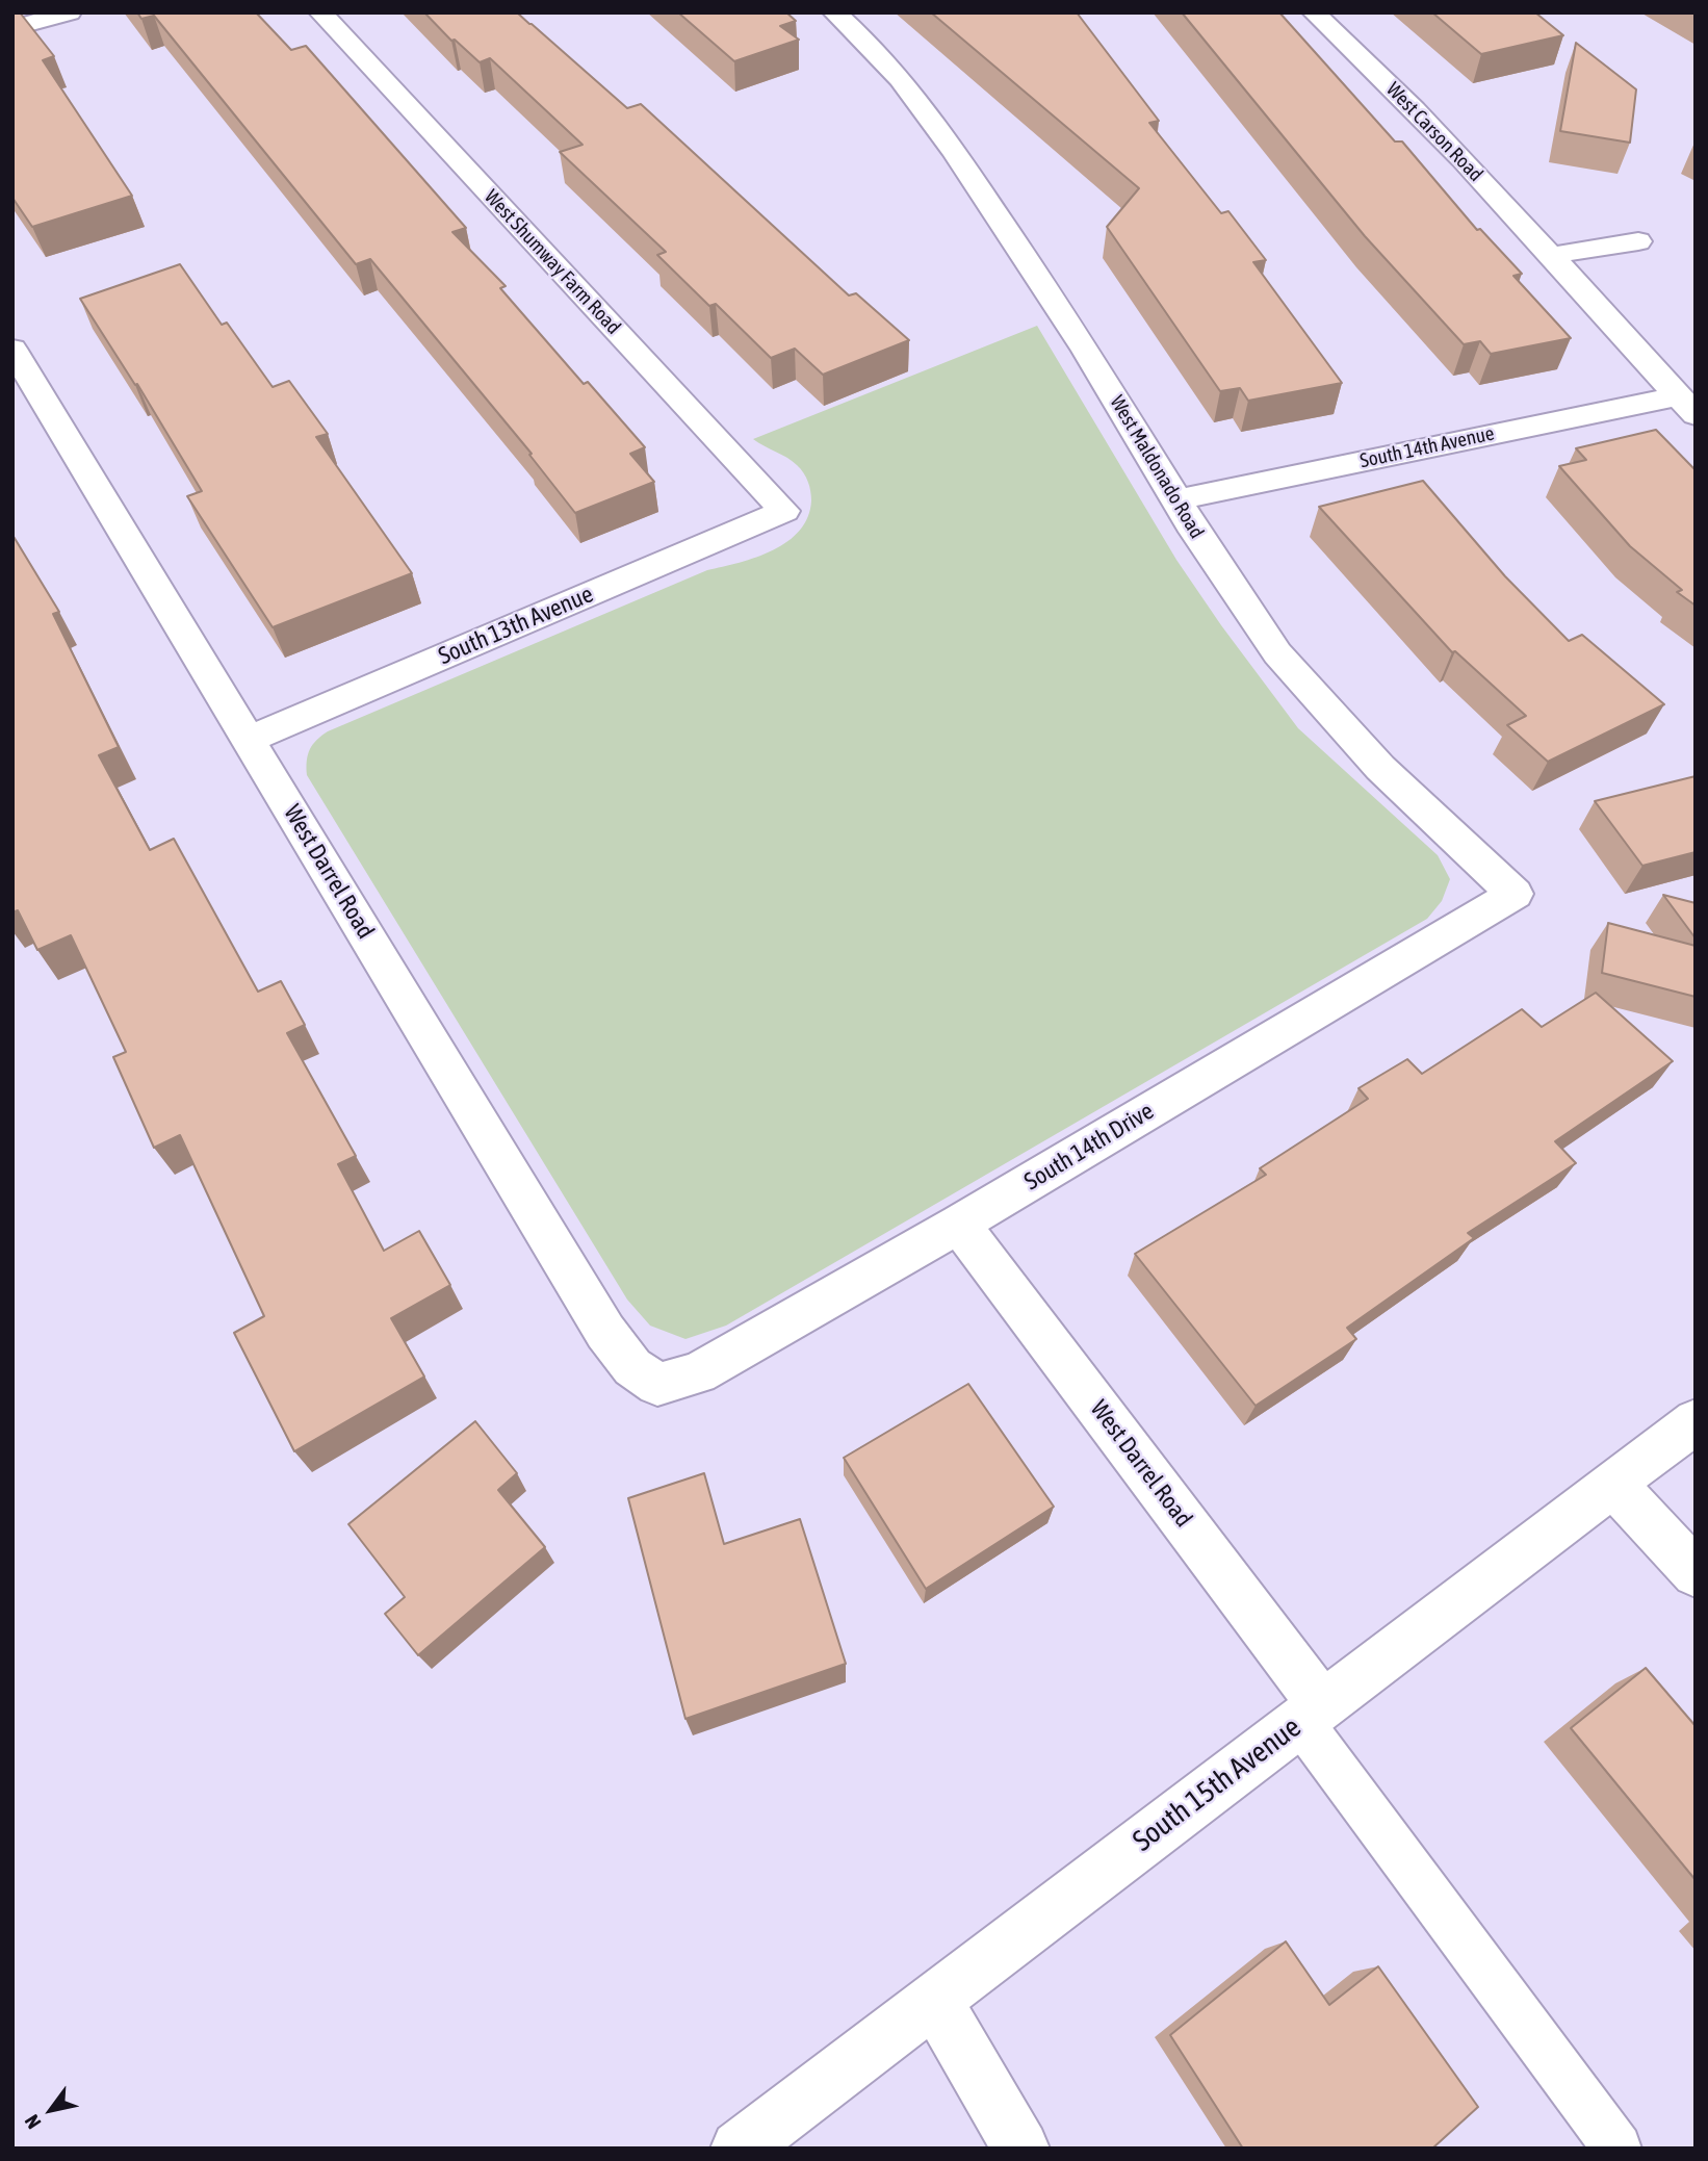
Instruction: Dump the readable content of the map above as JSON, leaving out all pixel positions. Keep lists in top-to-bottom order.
{
  "streets": {
    "street": [
      "West Carson Road",
      "West Shumway Farm Road",
      "South 14th Avenue",
      "West Maldonado Road",
      "South 13th Avenue",
      "West Darrel Road",
      "South 14th Drive",
      "South 15th Avenue"
    ]
  },
  "crossings": [
    ["West Carson Road", "South 14th Avenue"],
    ["West Shumway Farm Road", "South 13th Avenue"],
    ["South 14th Avenue", "West Maldonado Road"],
    ["West Maldonado Road", "South 14th Drive"],
    ["South 13th Avenue", "West Darrel Road"],
    ["West Darrel Road", "South 14th Drive"],
    ["West Darrel Road", "South 15th Avenue"]
  ],
  "north": "bottom left"
}
